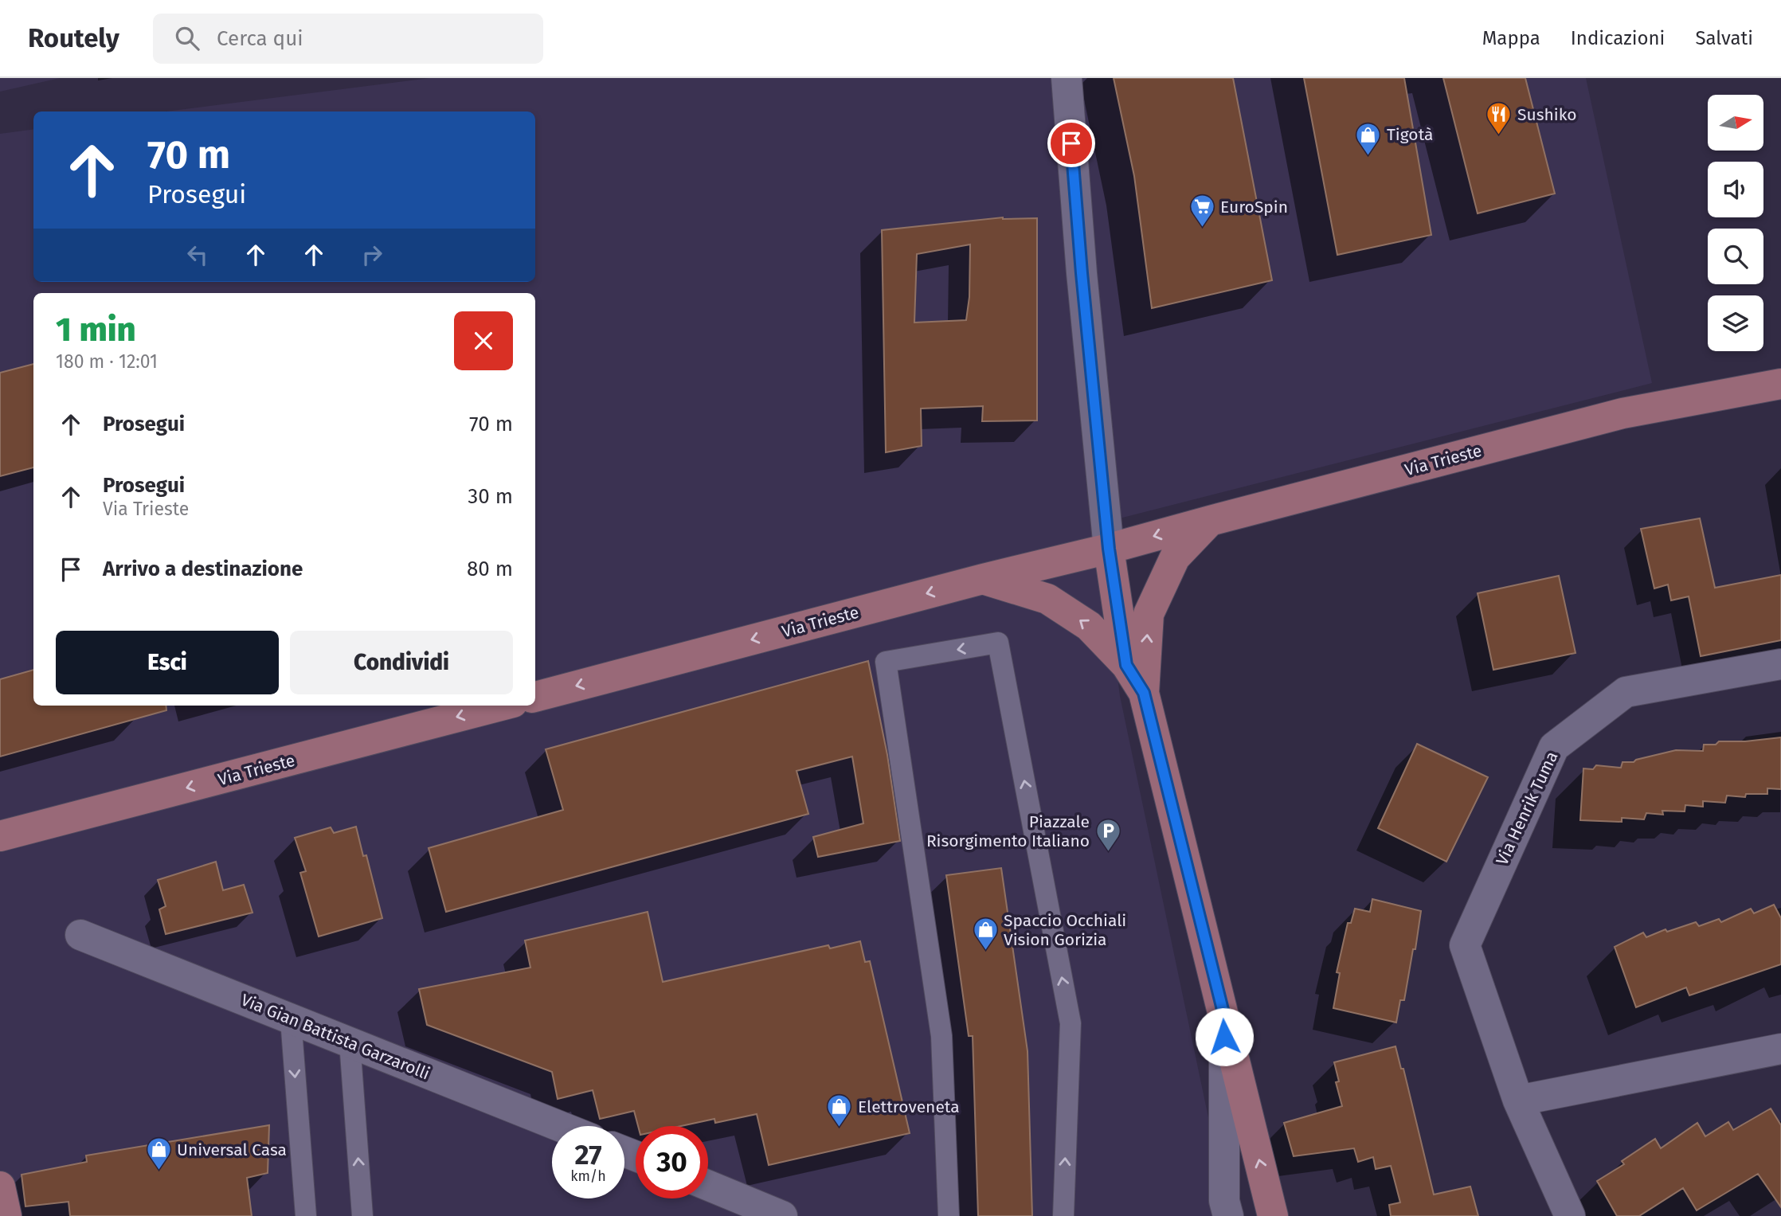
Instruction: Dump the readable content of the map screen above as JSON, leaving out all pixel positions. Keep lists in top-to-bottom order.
{
  "streets": {
    "main road": ["Via Trieste"],
    "street": ["Via Henrik Tuma", "Via Gian Battista Garzarolli"]
  },
  "one_way": ["Via Trieste"],
  "places": {
    "restaurant": ["Sushiko"],
    "shop": [
      "Tigotà",
      "Spaccio Occhiali Vision Gorizia",
      "Elettroveneta",
      "Universal Casa"
    ],
    "supermarket": ["EuroSpin"],
    "parking": ["Piazzale Risorgimento Italiano"]
  },
  "north": "right",
  "page": {
    "header": "Routely",
    "search": "Cerca qui",
    "nav": ["Mappa", "Indicazioni", "Salvati"],
    "turn": ["70 m", "Prosegui"],
    "heading": ["1 min", "180 m · 12:01"],
    "list": [
      {
        "name": "Prosegui",
        "value": "70 m"
      },
      {
        "name": "Prosegui",
        "note": "Via Trieste",
        "value": "30 m"
      },
      {
        "name": "Arrivo a destinazione",
        "value": "80 m"
      }
    ],
    "buttons": ["Esci", "Condividi"],
    "speed": "27 km/h",
    "limit": "30"
  }
}
